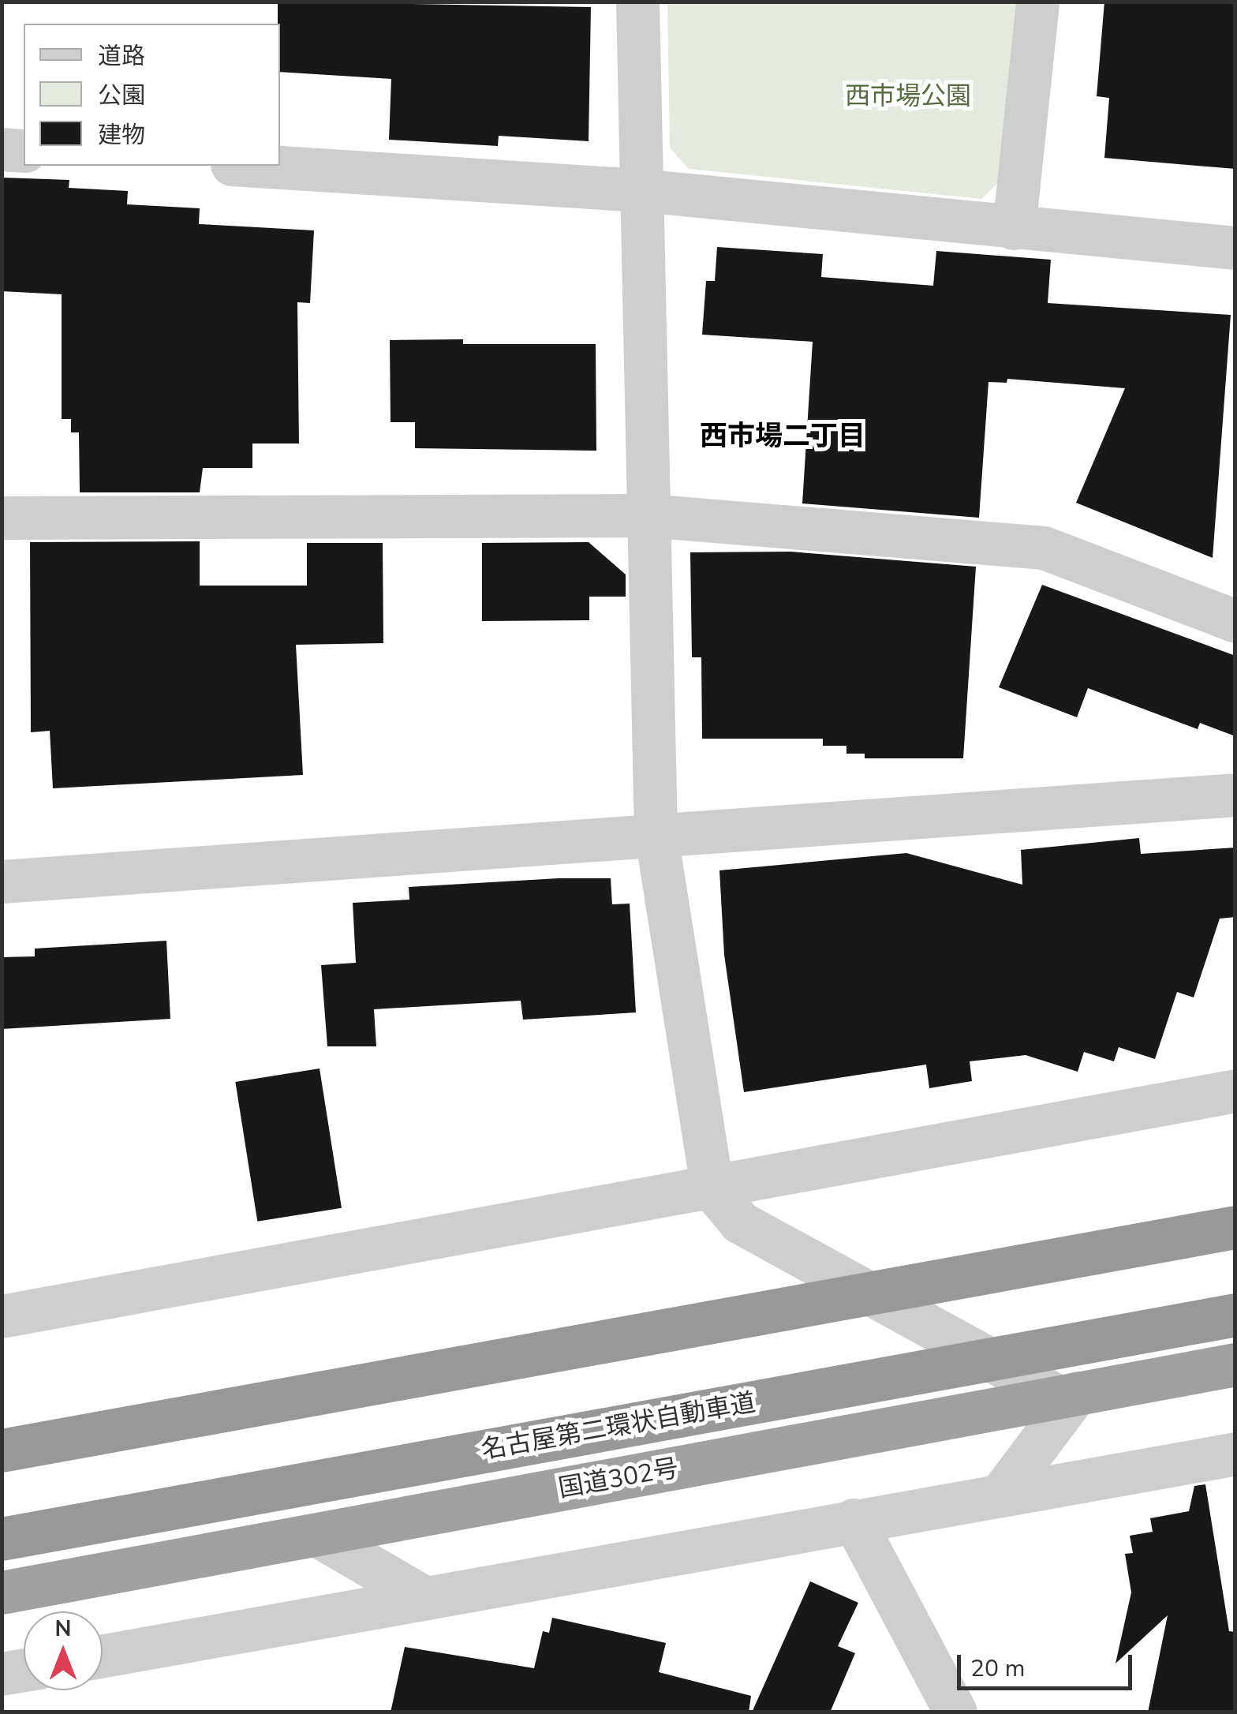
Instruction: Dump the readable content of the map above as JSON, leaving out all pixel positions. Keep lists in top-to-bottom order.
{
  "streets": {
    "highway": ["名古屋第二環状自動車道", "国道302号"]
  },
  "districts": ["西市場二丁目"],
  "parks": ["西市場公園"],
  "legend": ["道路", "公園", "建物"],
  "scale_bar": "20 m",
  "north": "top"
}
